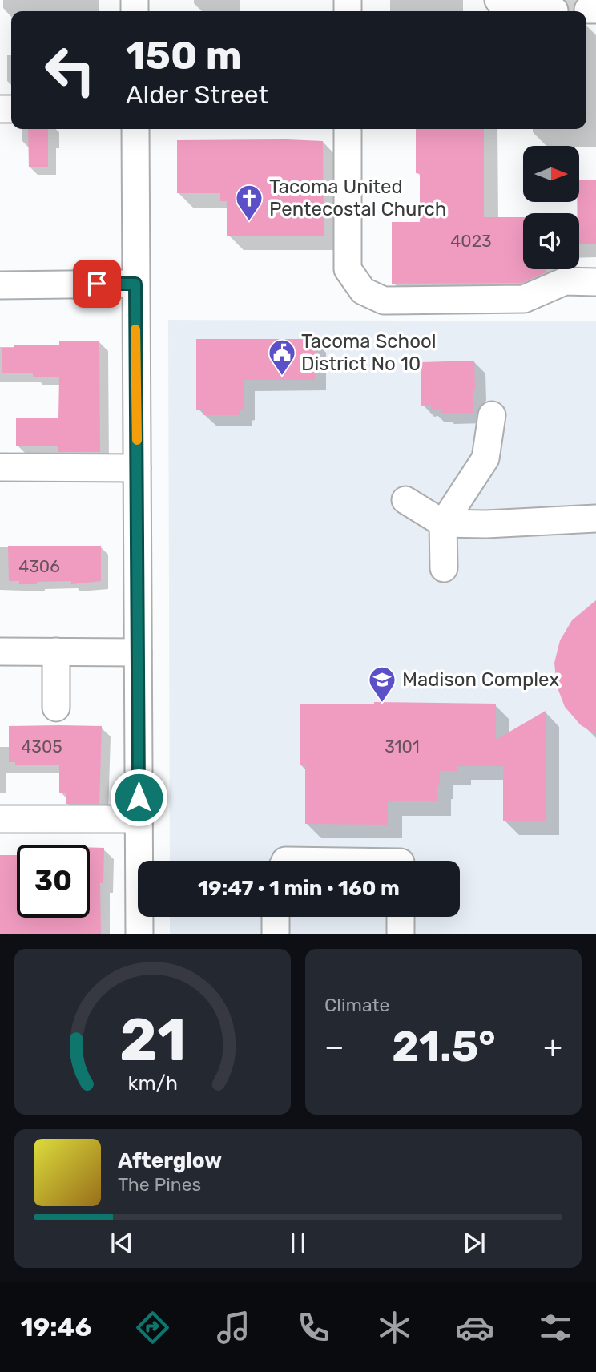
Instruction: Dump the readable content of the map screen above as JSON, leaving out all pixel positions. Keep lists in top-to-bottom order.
{
  "places": {
    "church": ["Tacoma United Pentecostal Church"],
    "public building": ["Tacoma School District No 10"],
    "school or university": ["Madison Complex"]
  },
  "house_numbers": [
    "4023",
    "4306",
    "4305",
    "3101"
  ],
  "north": "right",
  "page": {
    "turn": ["150 m", "Alder Street"],
    "limit": "30",
    "trip": "19:47 · 1 min · 160 m",
    "tile": "Climate",
    "heat": ["−", "21.5°", "+"],
    "song": ["Afterglow", "The Pines"],
    "tabs": "19:46",
    "gauge": ["21", "km/h"]
  }
}
